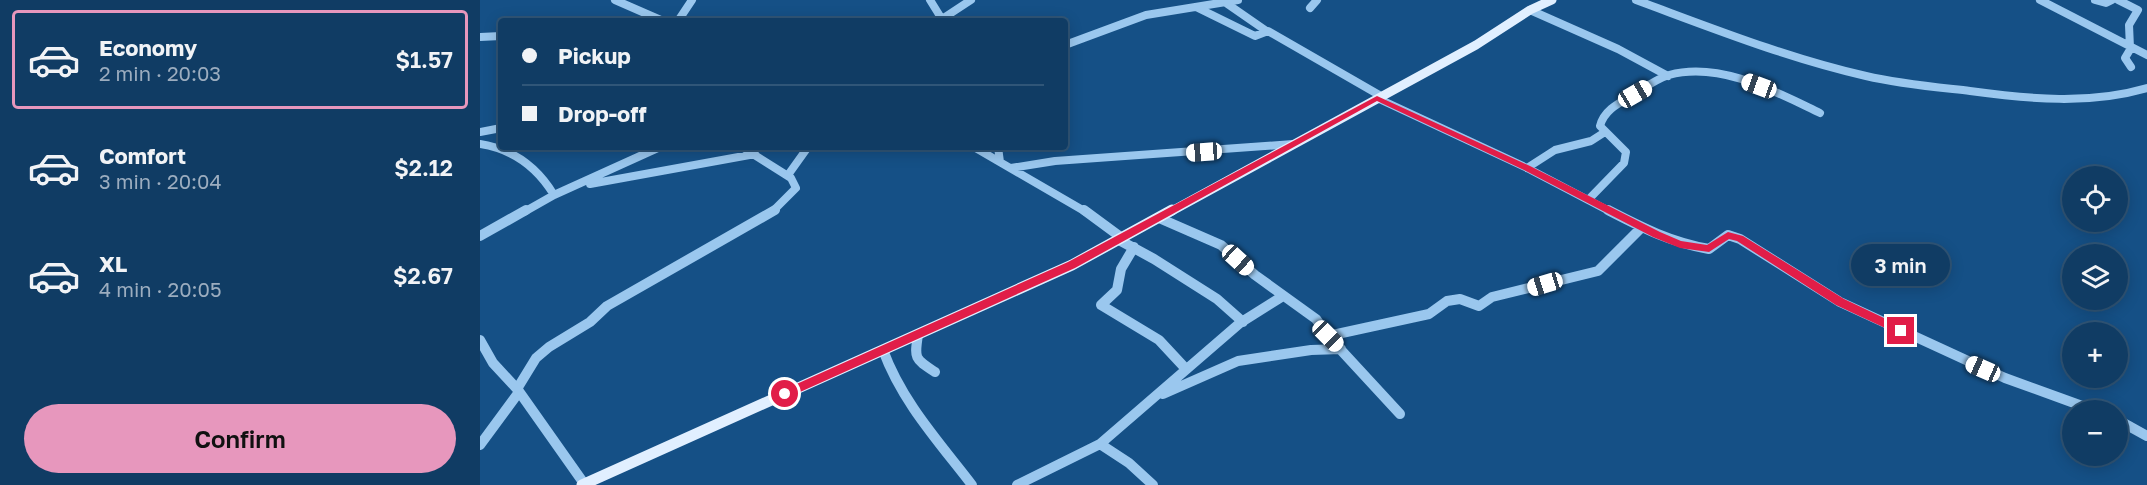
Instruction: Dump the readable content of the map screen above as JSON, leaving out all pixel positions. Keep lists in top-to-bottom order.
{
  "page": {
    "list": [
      {
        "name": "Economy",
        "note": "2 min · 20:03",
        "value": "$1.57"
      },
      {
        "name": "Comfort",
        "note": "3 min · 20:04",
        "value": "$2.12"
      },
      {
        "name": "XL",
        "note": "4 min · 20:05",
        "value": "$2.67"
      }
    ],
    "banner": ["Pickup", "Drop-off"],
    "map_buttons": ["+", "−"],
    "bubble": "3 min",
    "buttons": "Confirm"
  }
}
